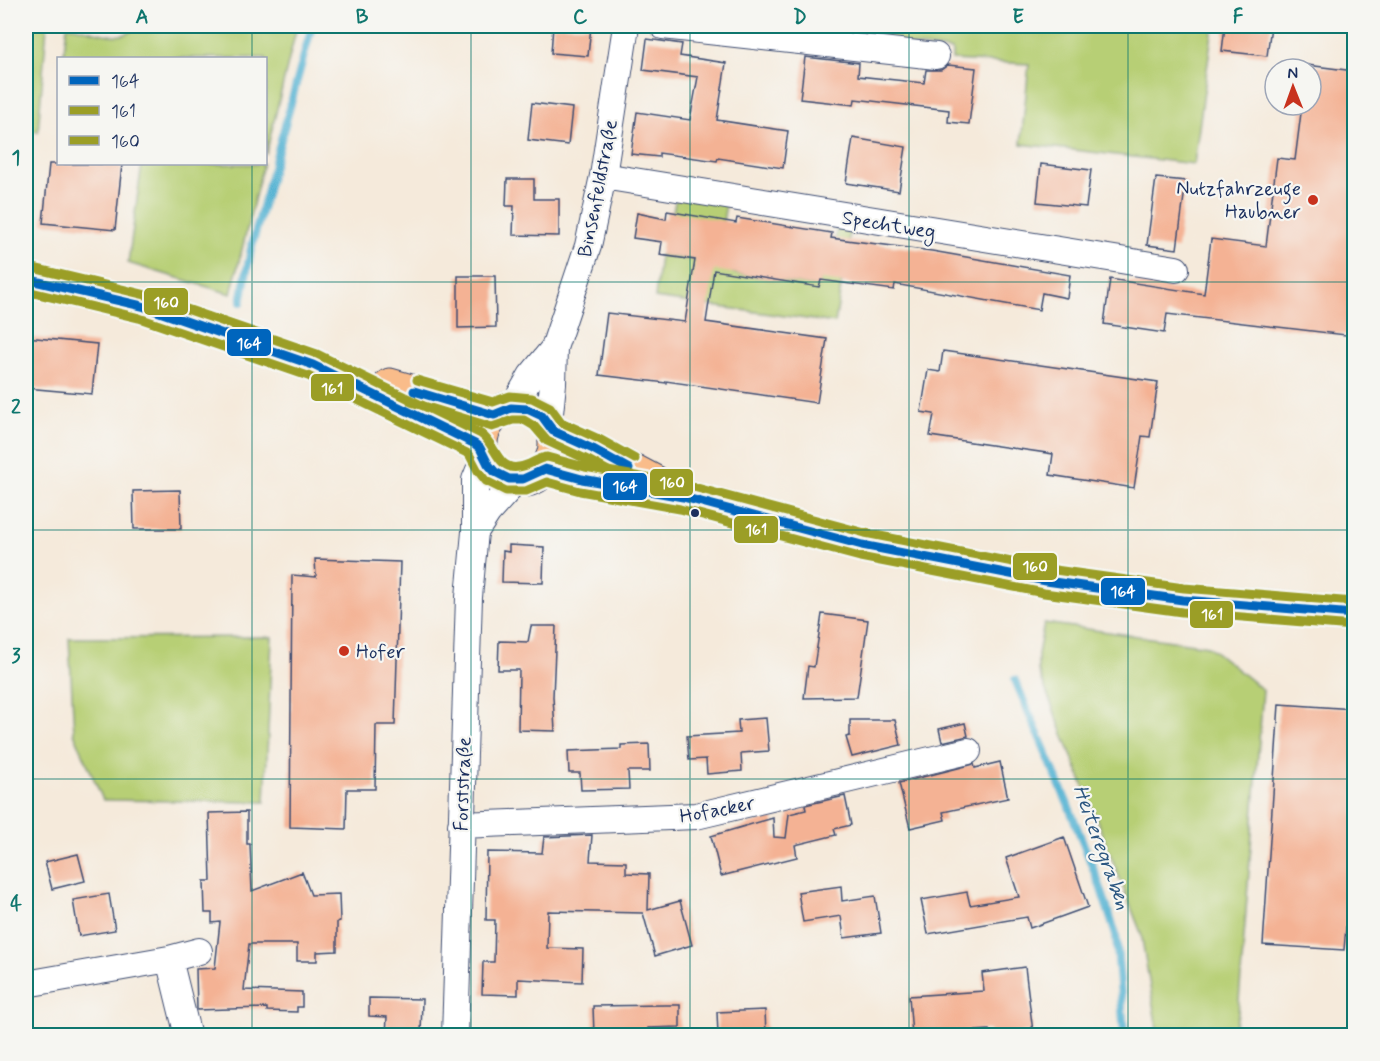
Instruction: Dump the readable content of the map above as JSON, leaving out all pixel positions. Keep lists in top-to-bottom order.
{
  "streets": {
    "street": [
      "Binsenfeldstraße",
      "Spechtweg",
      "Forststraße",
      "Hofacker"
    ]
  },
  "crossings": [
    ["Binsenfeldstraße", "Spechtweg"],
    ["Binsenfeldstraße", "Forststraße"],
    ["Forststraße", "Hofacker"]
  ],
  "water": ["Heiteregraben"],
  "places": ["Nutzfahrzeuge Haubner", "Hofer"],
  "lines": ["transit line 160", "transit line 164", "transit line 161"],
  "legend": ["164", "161", "160"],
  "north": "top",
  "grid": {
    "columns": [
      "A",
      "B",
      "C",
      "D",
      "E",
      "F"
    ],
    "rows": [
      "1",
      "2",
      "3",
      "4"
    ]
  }
}
